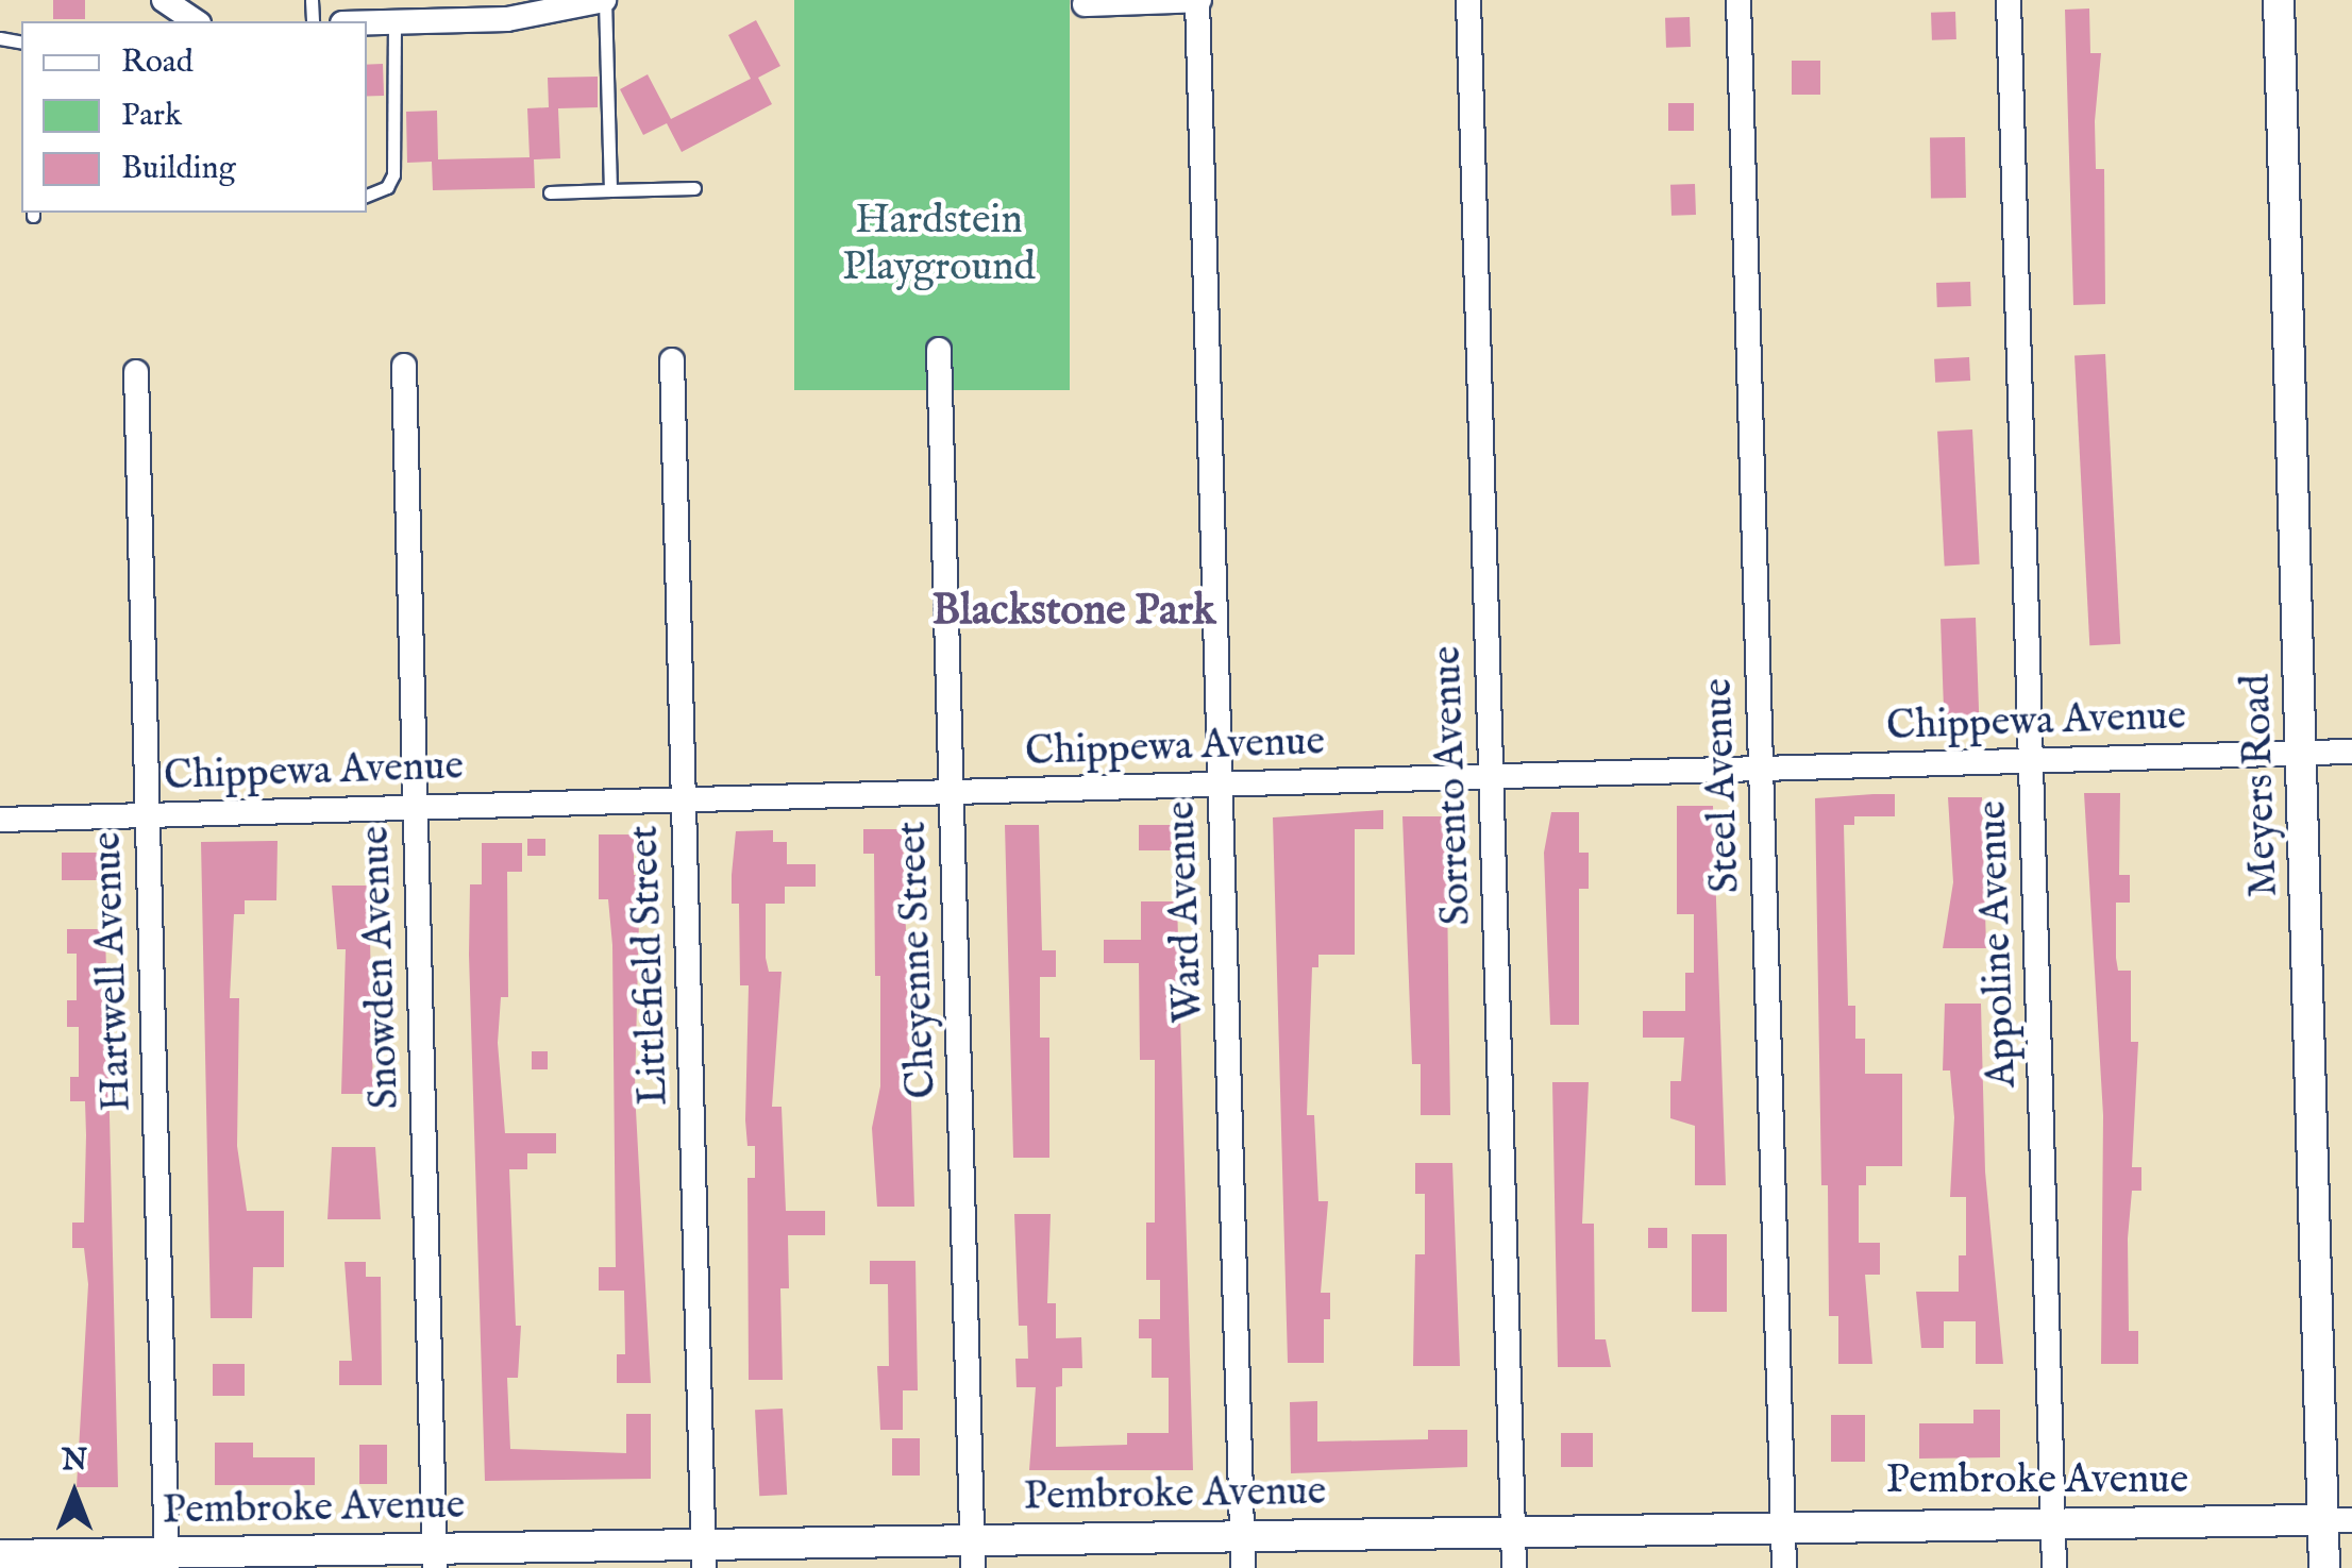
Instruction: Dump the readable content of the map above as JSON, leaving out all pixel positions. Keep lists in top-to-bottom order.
{
  "streets": {
    "street": [
      "Chippewa Avenue",
      "Sorrento Avenue",
      "Steel Avenue",
      "Meyers Road",
      "Ward Avenue",
      "Appoline Avenue",
      "Cheyenne Street",
      "Littlefield Street",
      "Snowden Avenue",
      "Hartwell Avenue",
      "Pembroke Avenue"
    ]
  },
  "crossings": [
    ["Chippewa Avenue", "Sorrento Avenue"],
    ["Chippewa Avenue", "Steel Avenue"],
    ["Chippewa Avenue", "Meyers Road"],
    ["Chippewa Avenue", "Ward Avenue"],
    ["Chippewa Avenue", "Appoline Avenue"],
    ["Chippewa Avenue", "Cheyenne Street"],
    ["Chippewa Avenue", "Littlefield Street"],
    ["Chippewa Avenue", "Snowden Avenue"],
    ["Chippewa Avenue", "Hartwell Avenue"],
    ["Sorrento Avenue", "Pembroke Avenue"],
    ["Steel Avenue", "Pembroke Avenue"],
    ["Meyers Road", "Pembroke Avenue"],
    ["Ward Avenue", "Pembroke Avenue"],
    ["Appoline Avenue", "Pembroke Avenue"],
    ["Cheyenne Street", "Pembroke Avenue"],
    ["Littlefield Street", "Pembroke Avenue"],
    ["Snowden Avenue", "Pembroke Avenue"],
    ["Hartwell Avenue", "Pembroke Avenue"]
  ],
  "districts": ["Blackstone Park"],
  "parks": ["Hardstein Playground"],
  "legend": ["Road", "Park", "Building"],
  "north": "top"
}
